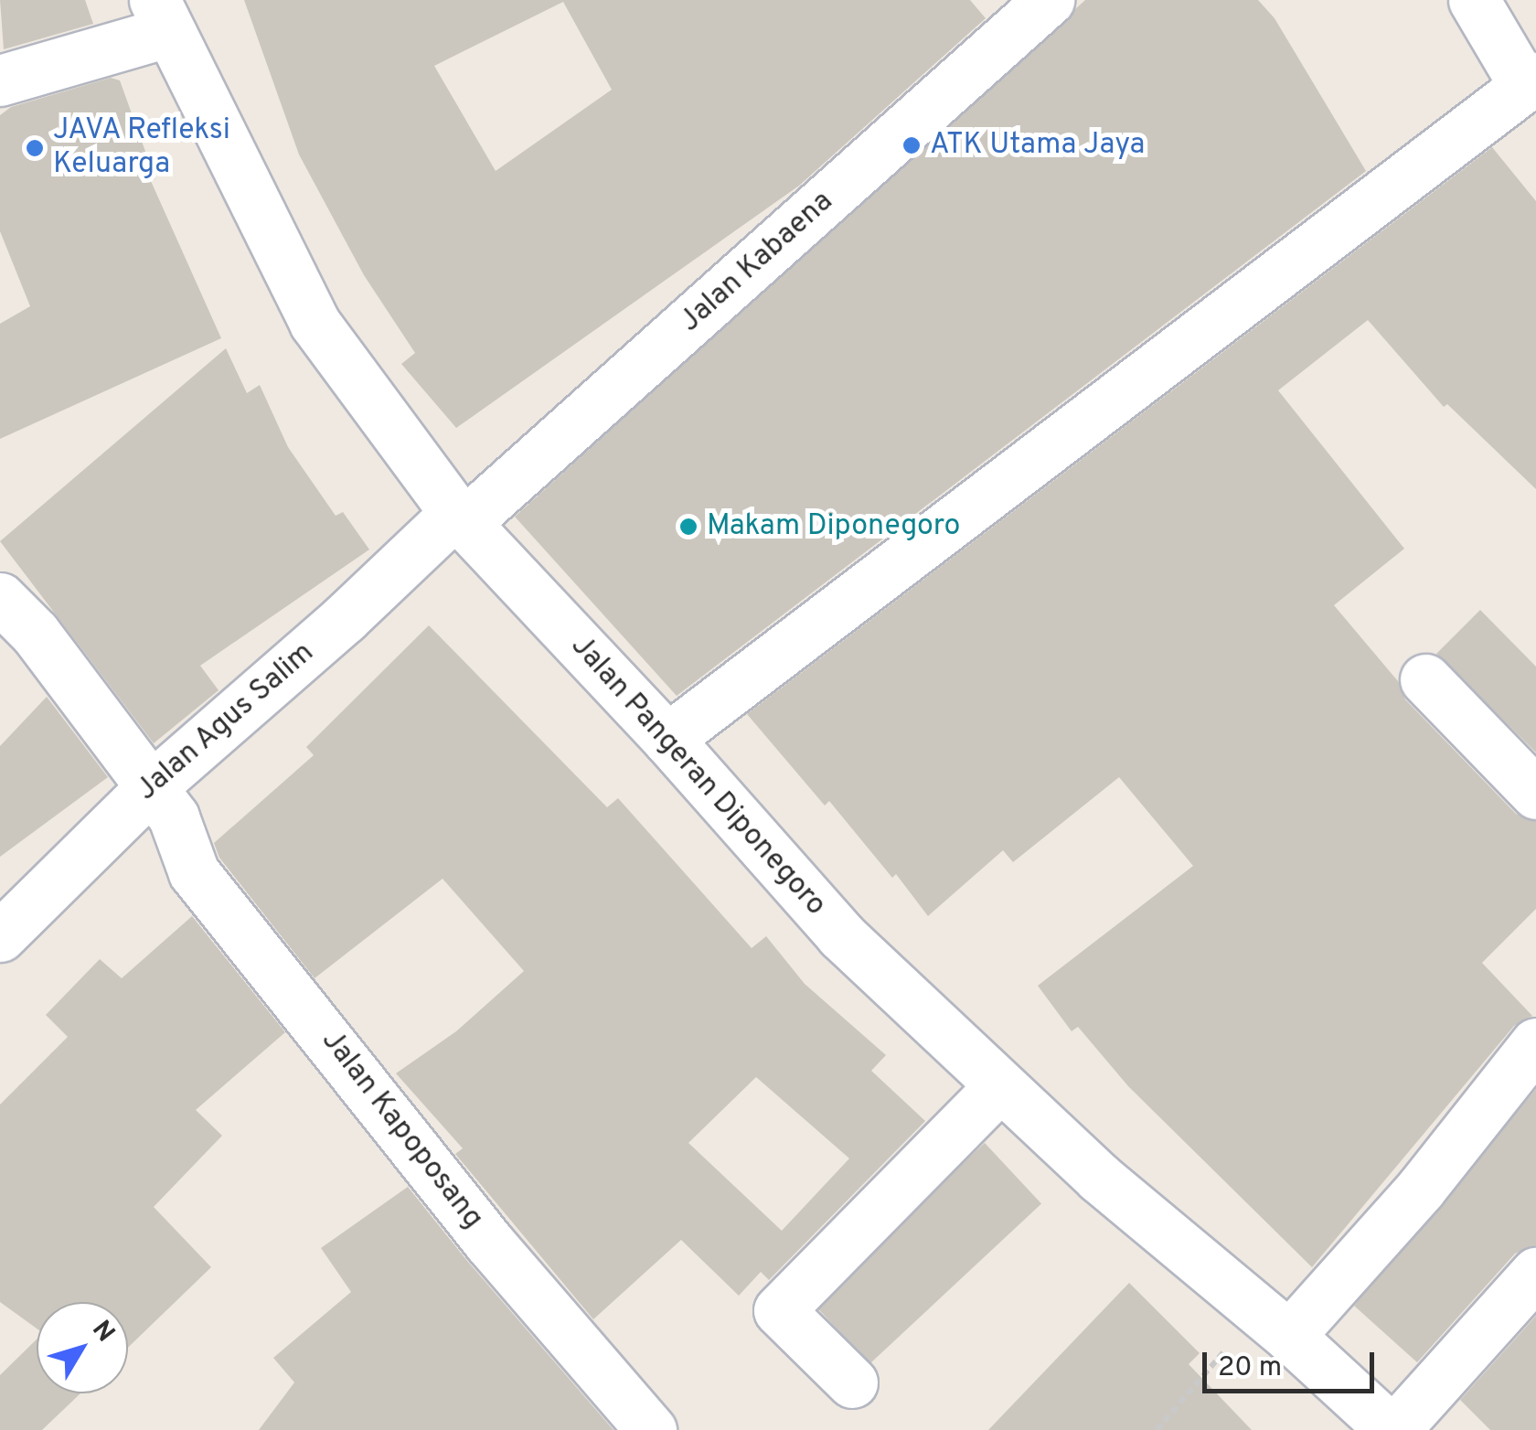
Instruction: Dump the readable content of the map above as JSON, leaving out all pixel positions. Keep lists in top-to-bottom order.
{
  "streets": {
    "street": [
      "Jalan Kabaena",
      "Jalan Agus Salim",
      "Jalan Pangeran Diponegoro",
      "Jalan Kapoposang"
    ]
  },
  "crossings": [
    ["Jalan Kabaena", "Jalan Agus Salim"],
    ["Jalan Kabaena", "Jalan Pangeran Diponegoro"],
    ["Jalan Agus Salim", "Jalan Pangeran Diponegoro"],
    ["Jalan Agus Salim", "Jalan Kapoposang"]
  ],
  "places": ["ATK Utama Jaya", "JAVA Refleksi Keluarga", "Makam Diponegoro"],
  "scale_bar": "20 m",
  "north": "top right"
}
